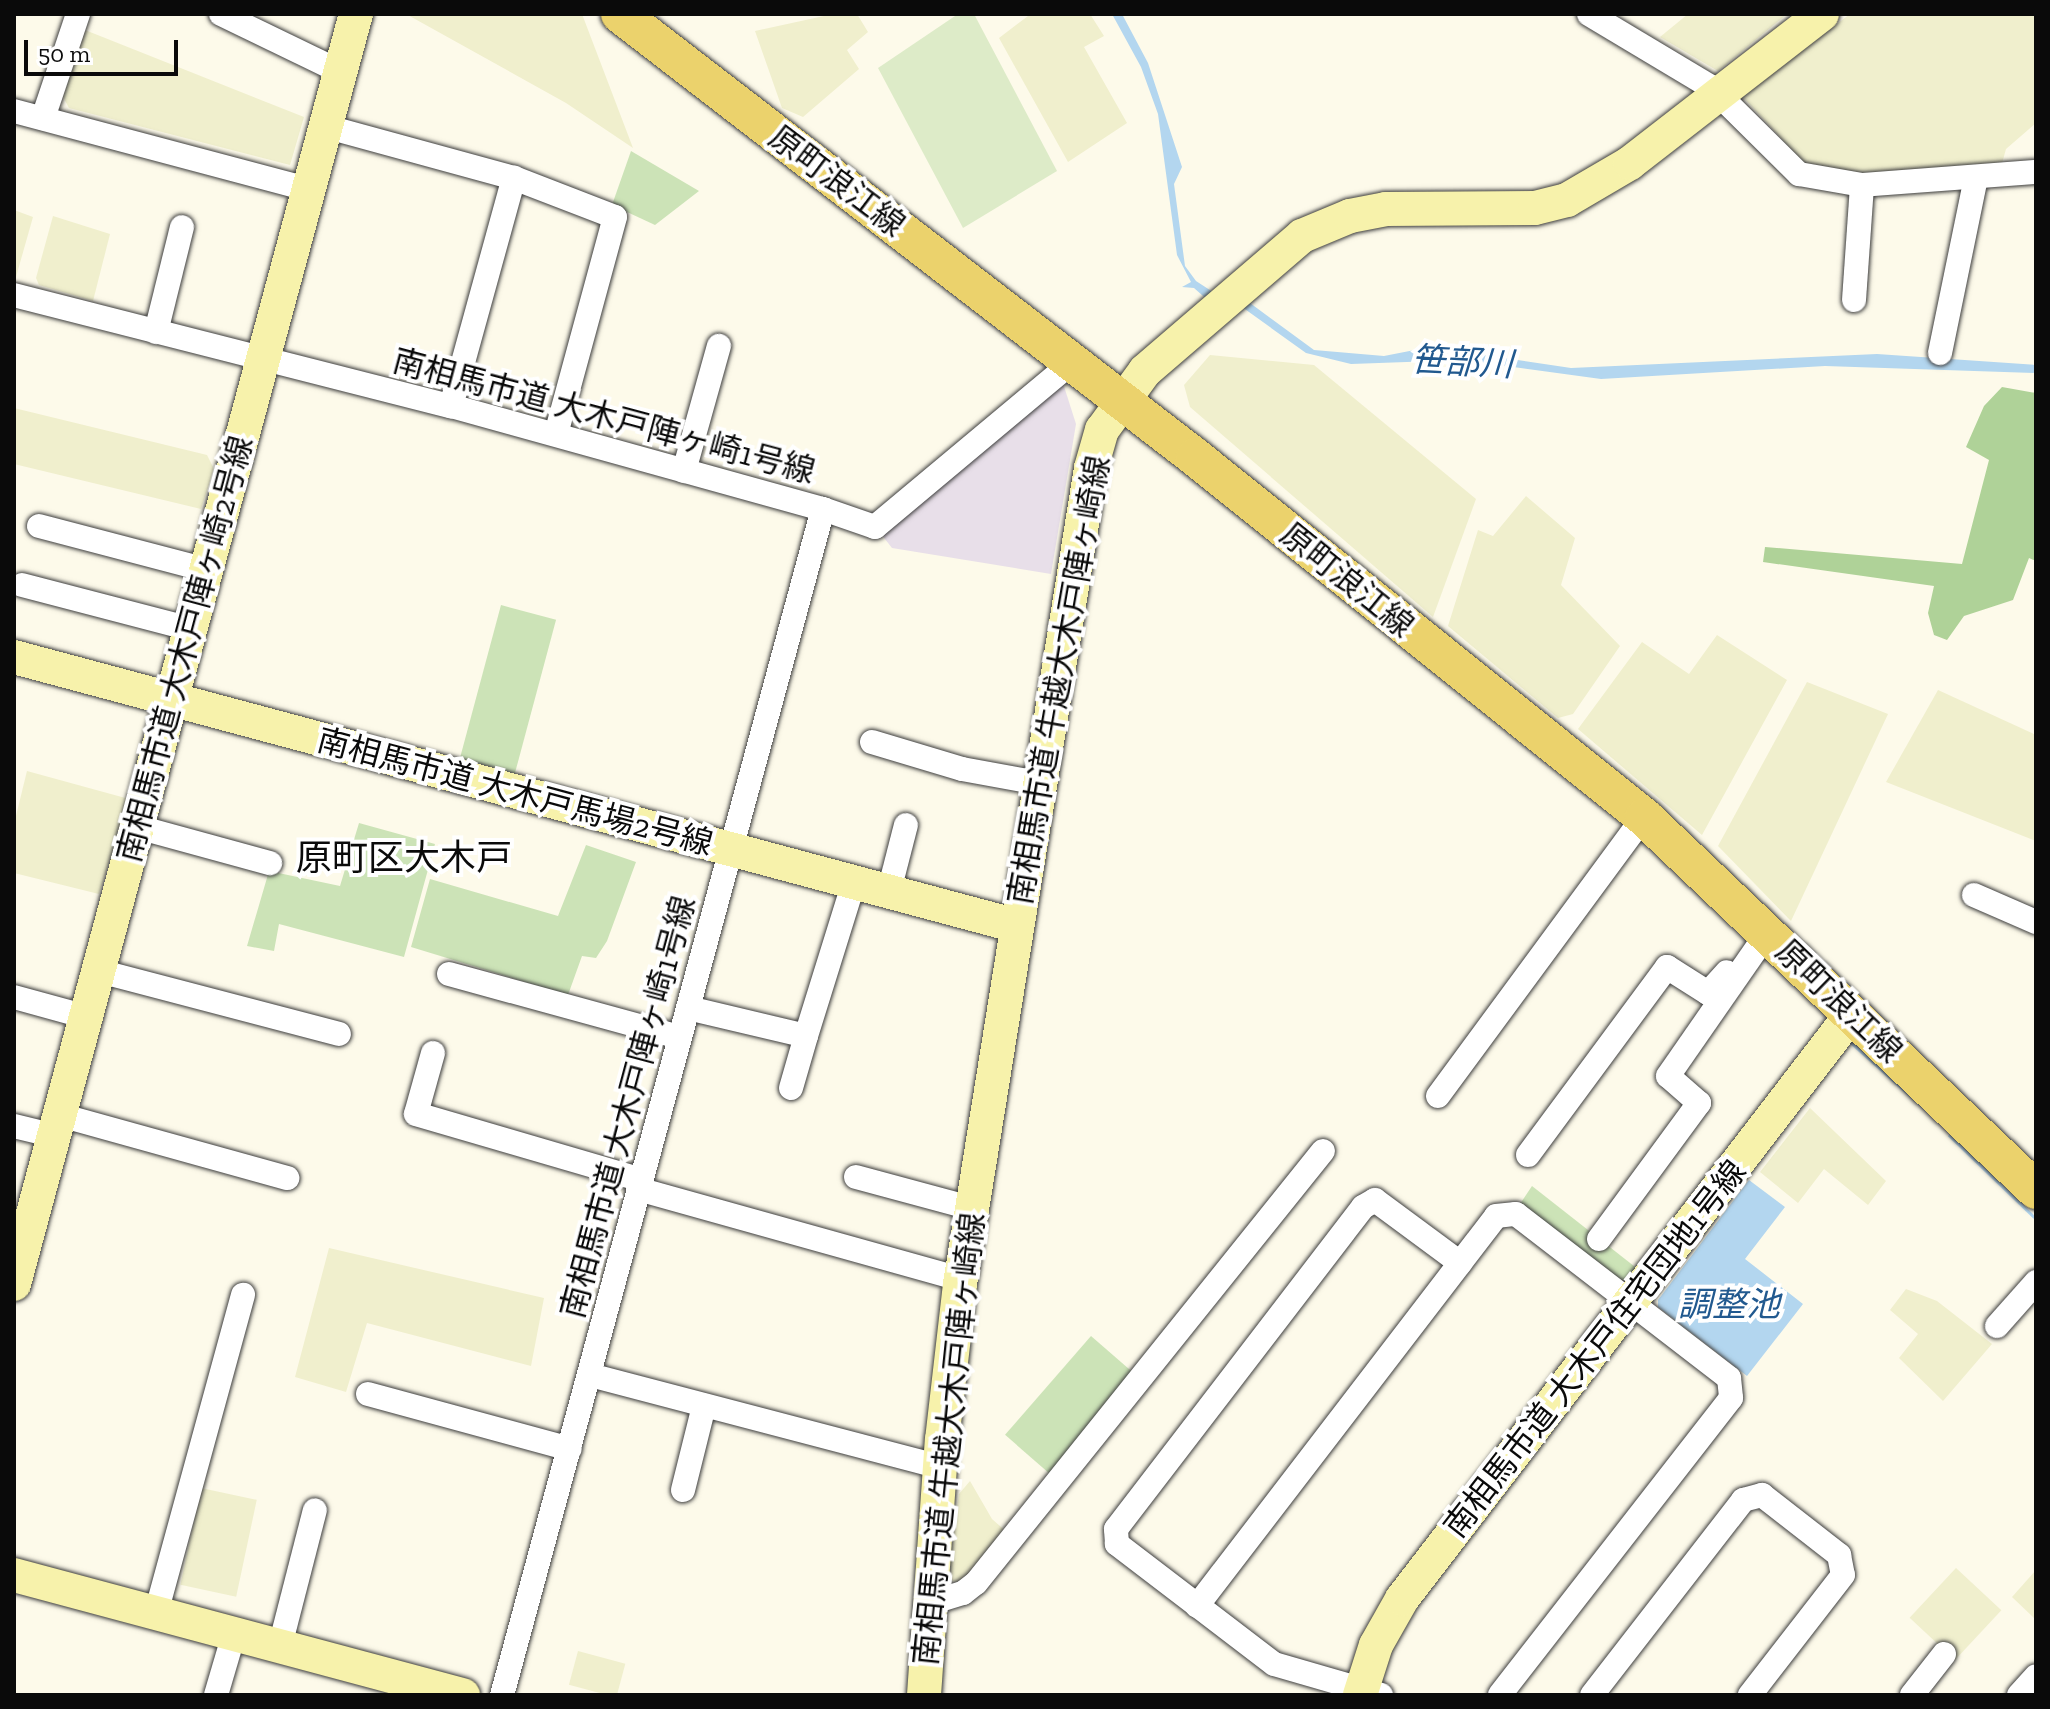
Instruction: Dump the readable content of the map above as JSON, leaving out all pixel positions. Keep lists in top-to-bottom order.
{
  "streets": {
    "main road": ["原町浪江線"],
    "street": [
      "南相馬市道 大木戸陣ヶ崎1号線",
      "南相馬市道 大木戸陣ヶ崎2号線",
      "南相馬市道 牛越大木戸陣ヶ崎線",
      "南相馬市道 大木戸馬場2号線",
      "南相馬市道 大木戸住宅団地1号線"
    ]
  },
  "crossings": [
    ["原町浪江線", "南相馬市道 牛越大木戸陣ヶ崎線"],
    ["原町浪江線", "南相馬市道 大木戸住宅団地1号線"],
    ["南相馬市道 大木戸陣ヶ崎1号線", "南相馬市道 大木戸陣ヶ崎2号線"],
    ["南相馬市道 大木戸陣ヶ崎1号線", "南相馬市道 大木戸馬場2号線"],
    ["南相馬市道 大木戸陣ヶ崎2号線", "南相馬市道 大木戸馬場2号線"],
    ["南相馬市道 牛越大木戸陣ヶ崎線", "南相馬市道 大木戸馬場2号線"]
  ],
  "districts": ["原町区大木戸"],
  "water": ["笹部川", "調整池"],
  "scale_bar": "50 m"
}
